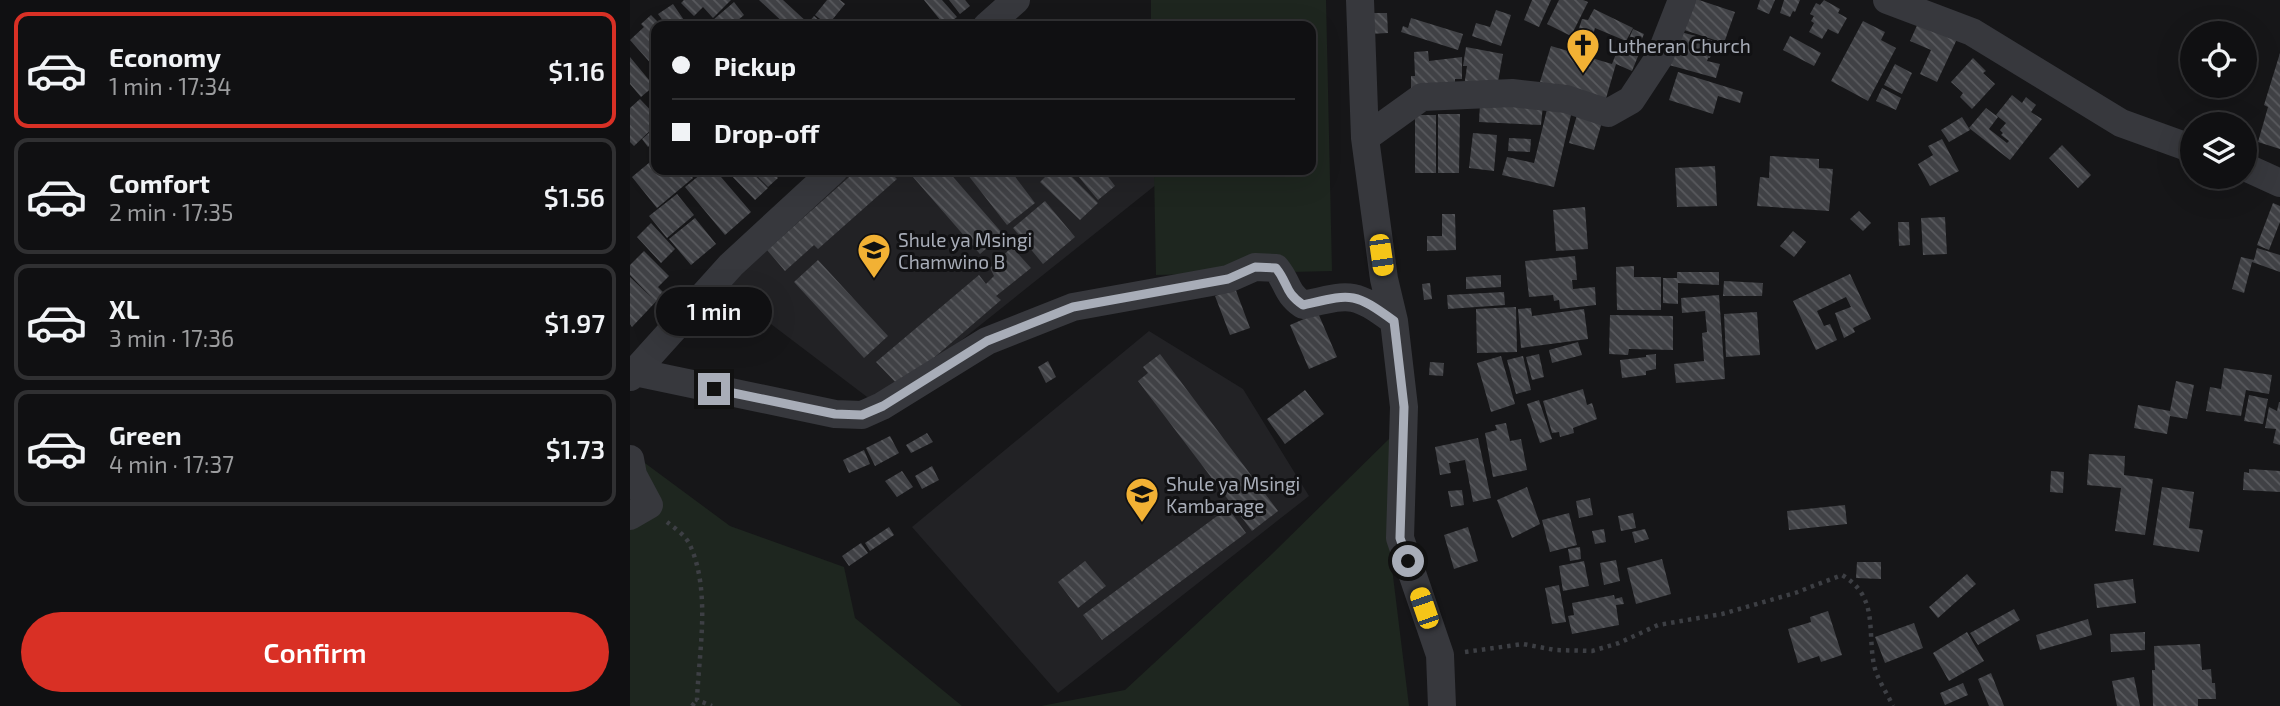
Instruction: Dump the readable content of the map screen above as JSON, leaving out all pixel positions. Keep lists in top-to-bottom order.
{
  "places": {
    "church": ["Lutheran Church"],
    "school or university": ["Shule ya Msingi Chamwino B", "Shule ya Msingi Kambarage"]
  },
  "page": {
    "list": [
      {
        "name": "Economy",
        "note": "1 min · 17:34",
        "value": "$1.16"
      },
      {
        "name": "Comfort",
        "note": "2 min · 17:35",
        "value": "$1.56"
      },
      {
        "name": "XL",
        "note": "3 min · 17:36",
        "value": "$1.97"
      },
      {
        "name": "Green",
        "note": "4 min · 17:37",
        "value": "$1.73"
      }
    ],
    "banner": ["Pickup", "Drop-off"],
    "bubble": "1 min",
    "buttons": "Confirm"
  }
}
